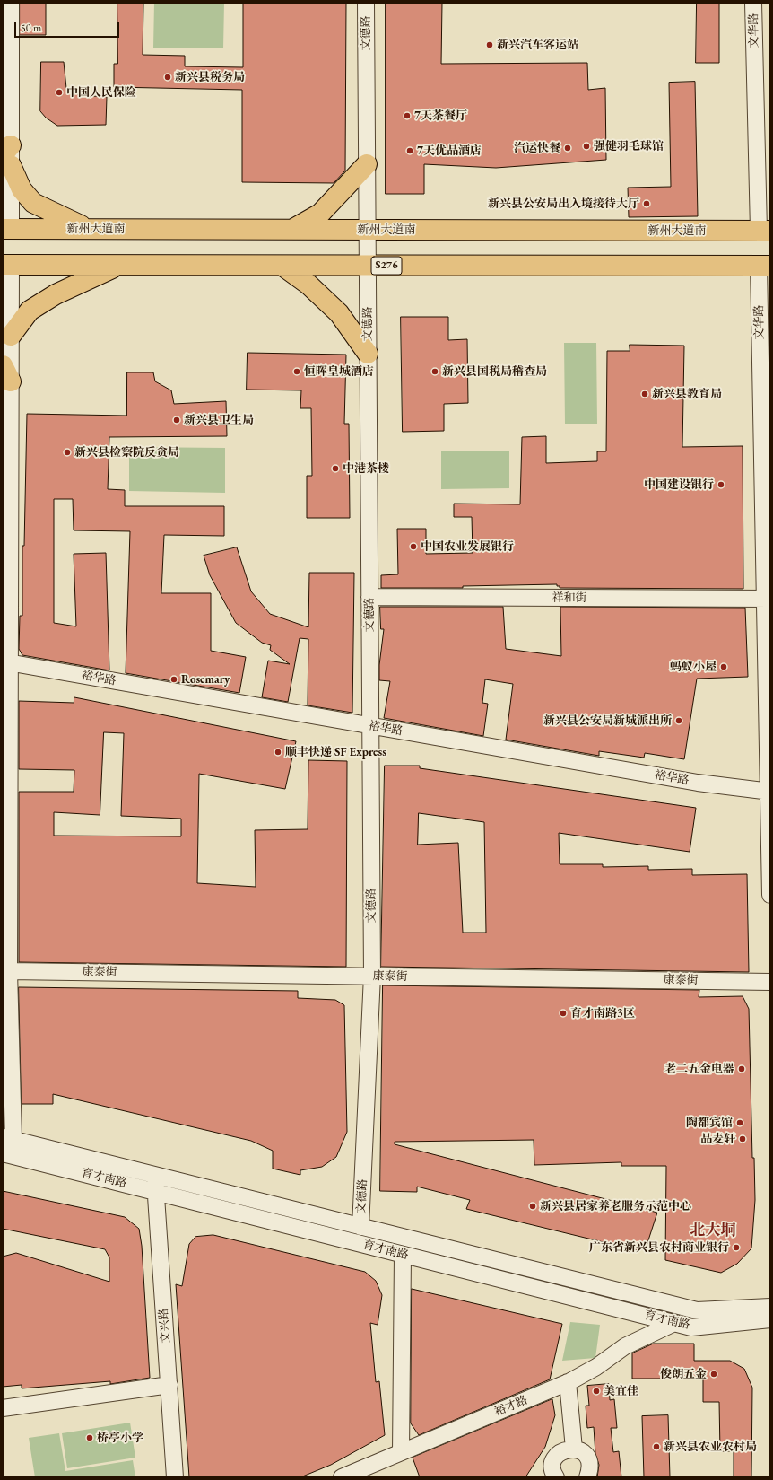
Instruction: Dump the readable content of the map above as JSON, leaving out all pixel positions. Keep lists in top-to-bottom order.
{
  "streets": {
    "main road": ["新州大道南", "S276"],
    "street": [
      "文华路",
      "文德路",
      "祥和街",
      "裕华路",
      "康泰街",
      "育才南路",
      "文兴路",
      "裕才路"
    ]
  },
  "crossings": [
    ["文华路", "新州大道南"],
    ["文华路", "S276"],
    ["文华路", "祥和街"],
    ["文华路", "裕华路"],
    ["文德路", "新州大道南"],
    ["文德路", "S276"],
    ["文德路", "祥和街"],
    ["文德路", "裕华路"],
    ["文德路", "康泰街"],
    ["文德路", "育才南路"],
    ["育才南路", "文兴路"],
    ["育才南路", "裕才路"]
  ],
  "districts": ["北大垌"],
  "places": [
    "新兴汽车客运站",
    "新兴县税务局",
    "中国人民保险",
    "7天茶餐厅",
    "强健羽毛球馆",
    "汽运快餐",
    "7天优品酒店",
    "新兴县公安局出入境接待大厅",
    "恒晖皇城酒店",
    "新兴县国税局稽查局",
    "新兴县教育局",
    "新兴县卫生局",
    "新兴县检察院反贪局",
    "中港茶楼",
    "中国建设银行",
    "中国农业发展银行",
    "蚂蚁小屋",
    "Rosemary",
    "新兴县公安局新城派出所",
    "顺丰快递 SF Express",
    "育才南路3区",
    "老二五金电器",
    "陶都宾馆",
    "品麦轩",
    "新兴县居家养老服务示范中心",
    "广东省新兴县农村商业银行",
    "俊朗五金",
    "美宜佳",
    "桥亭小学",
    "新兴县农业农村局"
  ],
  "scale_bar": "50 m"
}
